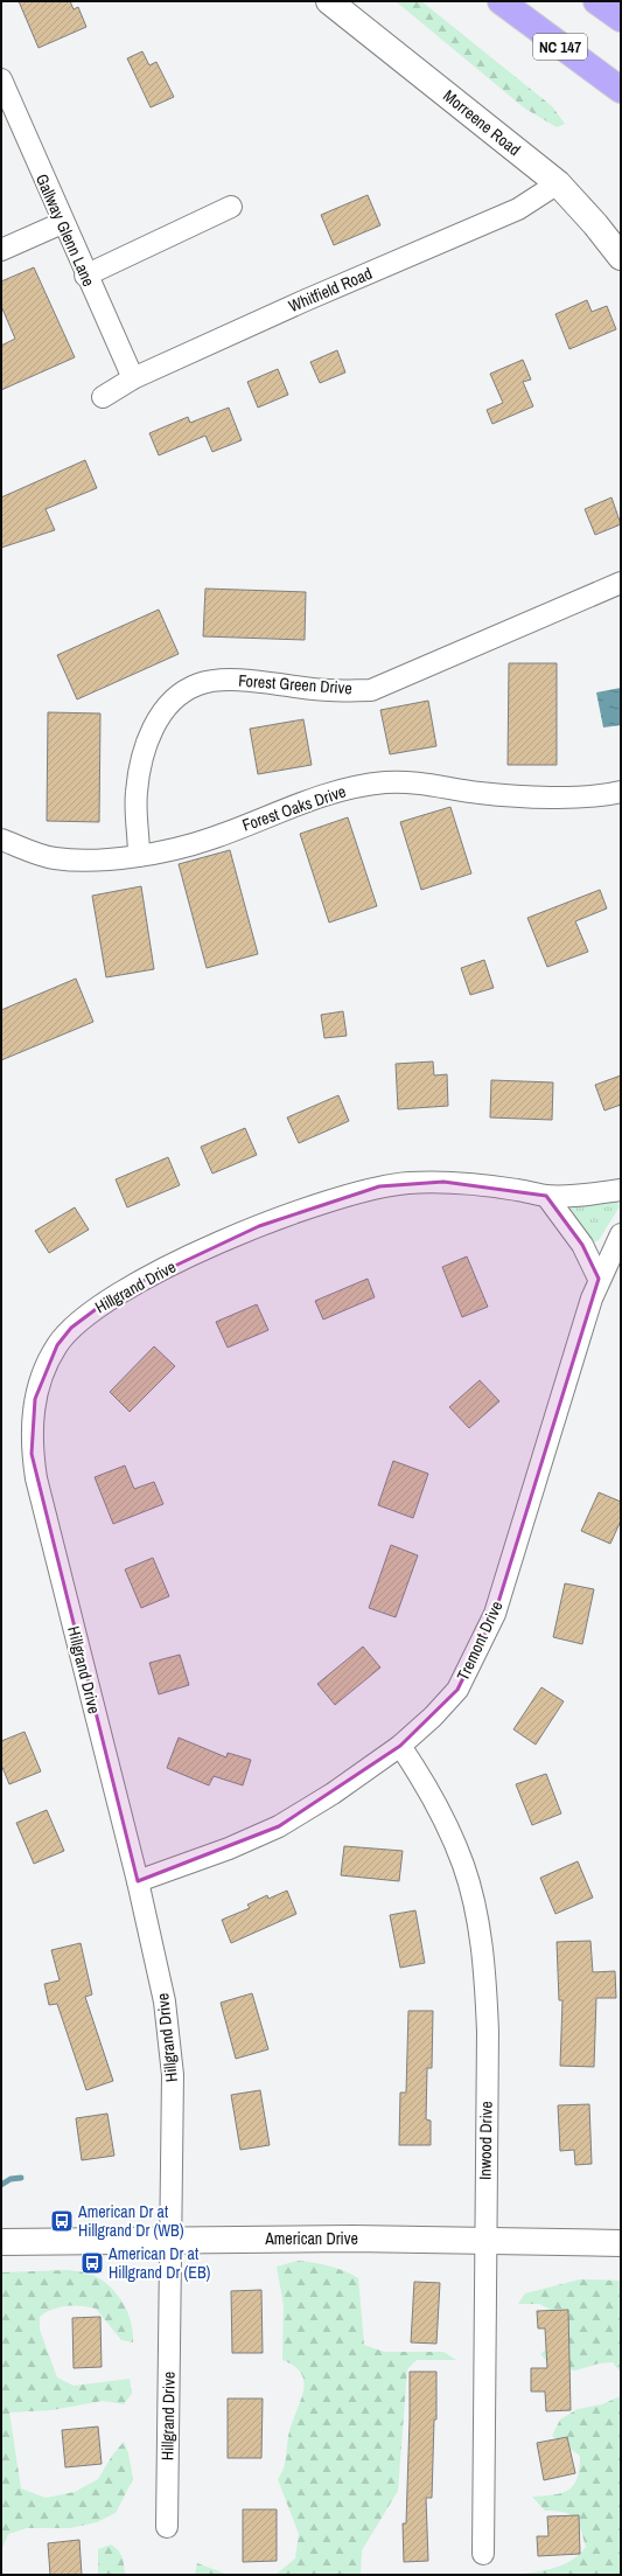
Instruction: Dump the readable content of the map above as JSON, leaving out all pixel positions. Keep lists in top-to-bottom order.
{
  "streets": {
    "highway": ["NC 147"],
    "street": [
      "Morreene Road",
      "Gallway Glenn Lane",
      "Whitfield Road",
      "Forest Green Drive",
      "Forest Oaks Drive",
      "Hillgrand Drive",
      "Tremont Drive",
      "Inwood Drive",
      "American Drive"
    ]
  },
  "crossings": [
    ["Morreene Road", "Whitfield Road"],
    ["Gallway Glenn Lane", "Whitfield Road"],
    ["Forest Green Drive", "Forest Oaks Drive"],
    ["Hillgrand Drive", "Tremont Drive"],
    ["Hillgrand Drive", "American Drive"],
    ["Tremont Drive", "Inwood Drive"],
    ["Inwood Drive", "American Drive"]
  ],
  "places": {
    "bus stop": ["American Dr at Hillgrand Dr (WB)", "American Dr at Hillgrand Dr (EB)"]
  }
}
